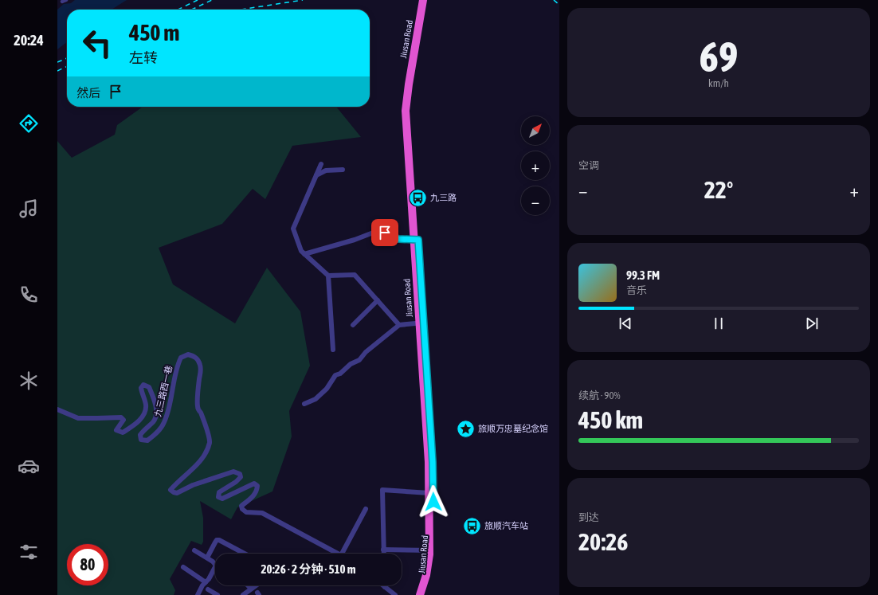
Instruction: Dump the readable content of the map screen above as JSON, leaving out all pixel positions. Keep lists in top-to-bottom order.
{
  "streets": {
    "highway": ["Jiusan Road"],
    "street": ["九三路西一巷"]
  },
  "places": {
    "bus stop": ["九三路", "旅顺汽车站"],
    "place": ["旅顺万忠墓纪念馆"]
  },
  "north": "top right",
  "page": {
    "tabs": "20:24",
    "tile": [
      ["69", "km/h"],
      "空调",
      ["续航 · 90%", "450 km"],
      ["到达", "20:26"]
    ],
    "turn": ["450 m", "左转"],
    "then": "然后",
    "map_buttons": ["+", "−"],
    "heat": ["−", "22°", "+"],
    "song": ["99.3 FM", "音乐"],
    "limit": "80",
    "trip": "20:26 · 2 分钟 · 510 m"
  }
}
